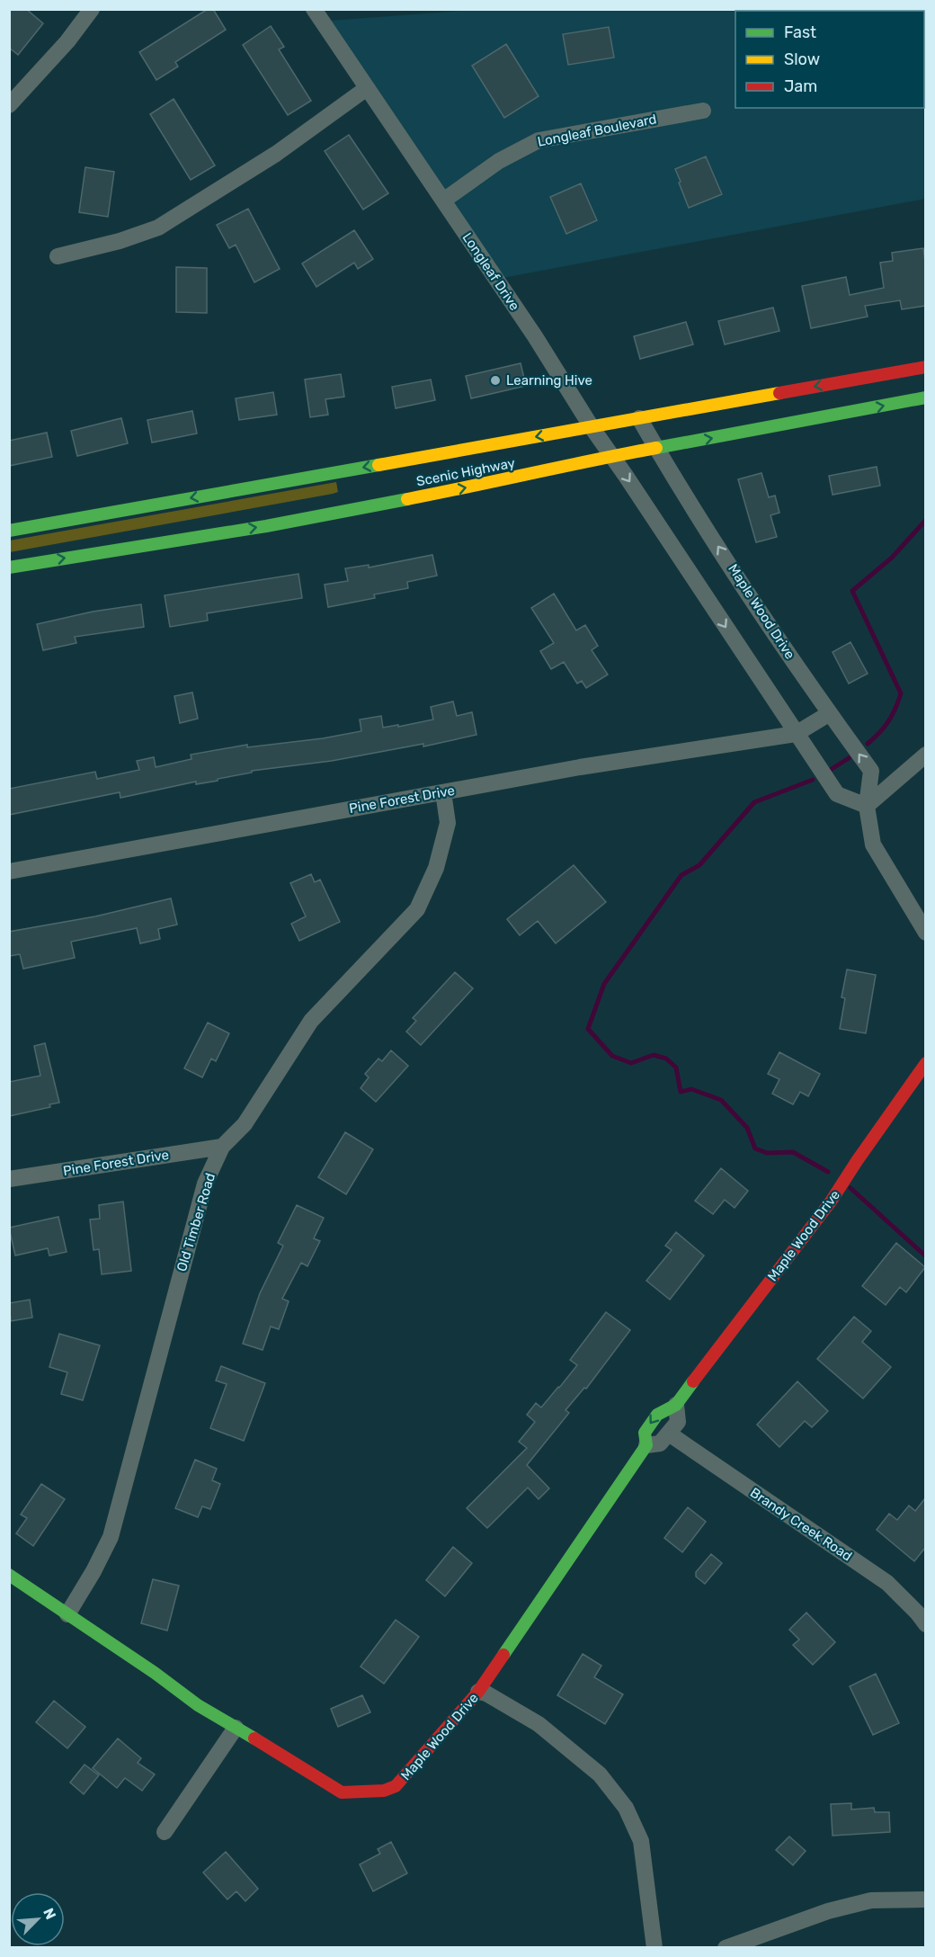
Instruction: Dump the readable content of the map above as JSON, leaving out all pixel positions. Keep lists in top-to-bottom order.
{
  "streets": {
    "main road": ["Scenic Highway", "Maple Wood Drive"],
    "street": [
      "Longleaf Boulevard",
      "Longleaf Drive",
      "Pine Forest Drive",
      "Old Timber Road",
      "Brandy Creek Road"
    ]
  },
  "crossings": [
    ["Longleaf Boulevard", "Longleaf Drive"],
    ["Longleaf Drive", "Scenic Highway"],
    ["Scenic Highway", "Maple Wood Drive"],
    ["Maple Wood Drive", "Old Timber Road"],
    ["Maple Wood Drive", "Brandy Creek Road"],
    ["Pine Forest Drive", "Old Timber Road"]
  ],
  "places": ["Learning Hive"],
  "legend": ["Fast", "Slow", "Jam"],
  "north": "top right"
}
